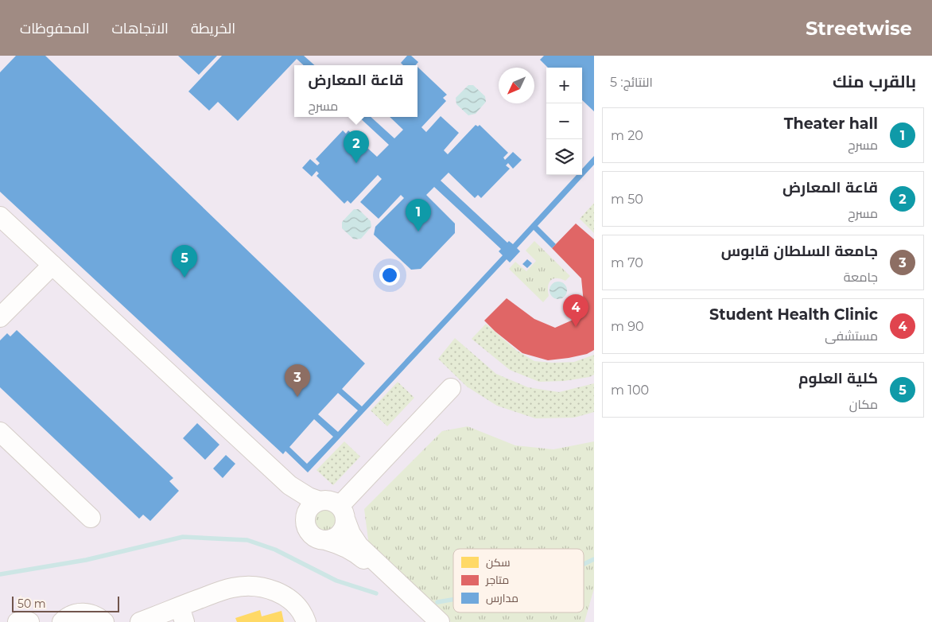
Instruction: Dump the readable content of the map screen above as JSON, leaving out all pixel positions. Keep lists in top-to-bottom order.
{
  "legend": ["سكن", "متاجر", "مدارس"],
  "scale_bar": "50 m",
  "north": "bottom left",
  "page": {
    "header": "Streetwise",
    "nav": ["الخريطة", "الاتجاهات", "المحفوظات"],
    "heading": ["بالقرب منك", "النتائج: 5"],
    "popup": ["قاعة المعارض", "مسرح"],
    "map_buttons": ["+", "−"],
    "list": [
      {
        "mark": "1",
        "name": "Theater hall",
        "note": "مسرح",
        "value": "20 m"
      },
      {
        "mark": "2",
        "name": "قاعة المعارض",
        "note": "مسرح",
        "value": "50 m"
      },
      {
        "mark": "3",
        "name": "جامعة السلطان قابوس",
        "note": "جامعة",
        "value": "70 m"
      },
      {
        "mark": "4",
        "name": "Student Health Clinic",
        "note": "مستشفى",
        "value": "90 m"
      },
      {
        "mark": "5",
        "name": "كلية العلوم",
        "note": "مكان",
        "value": "100 m"
      }
    ],
    "pins": [
      "2",
      "1",
      "5",
      "4",
      "3"
    ],
    "scale": "50 m"
  }
}
